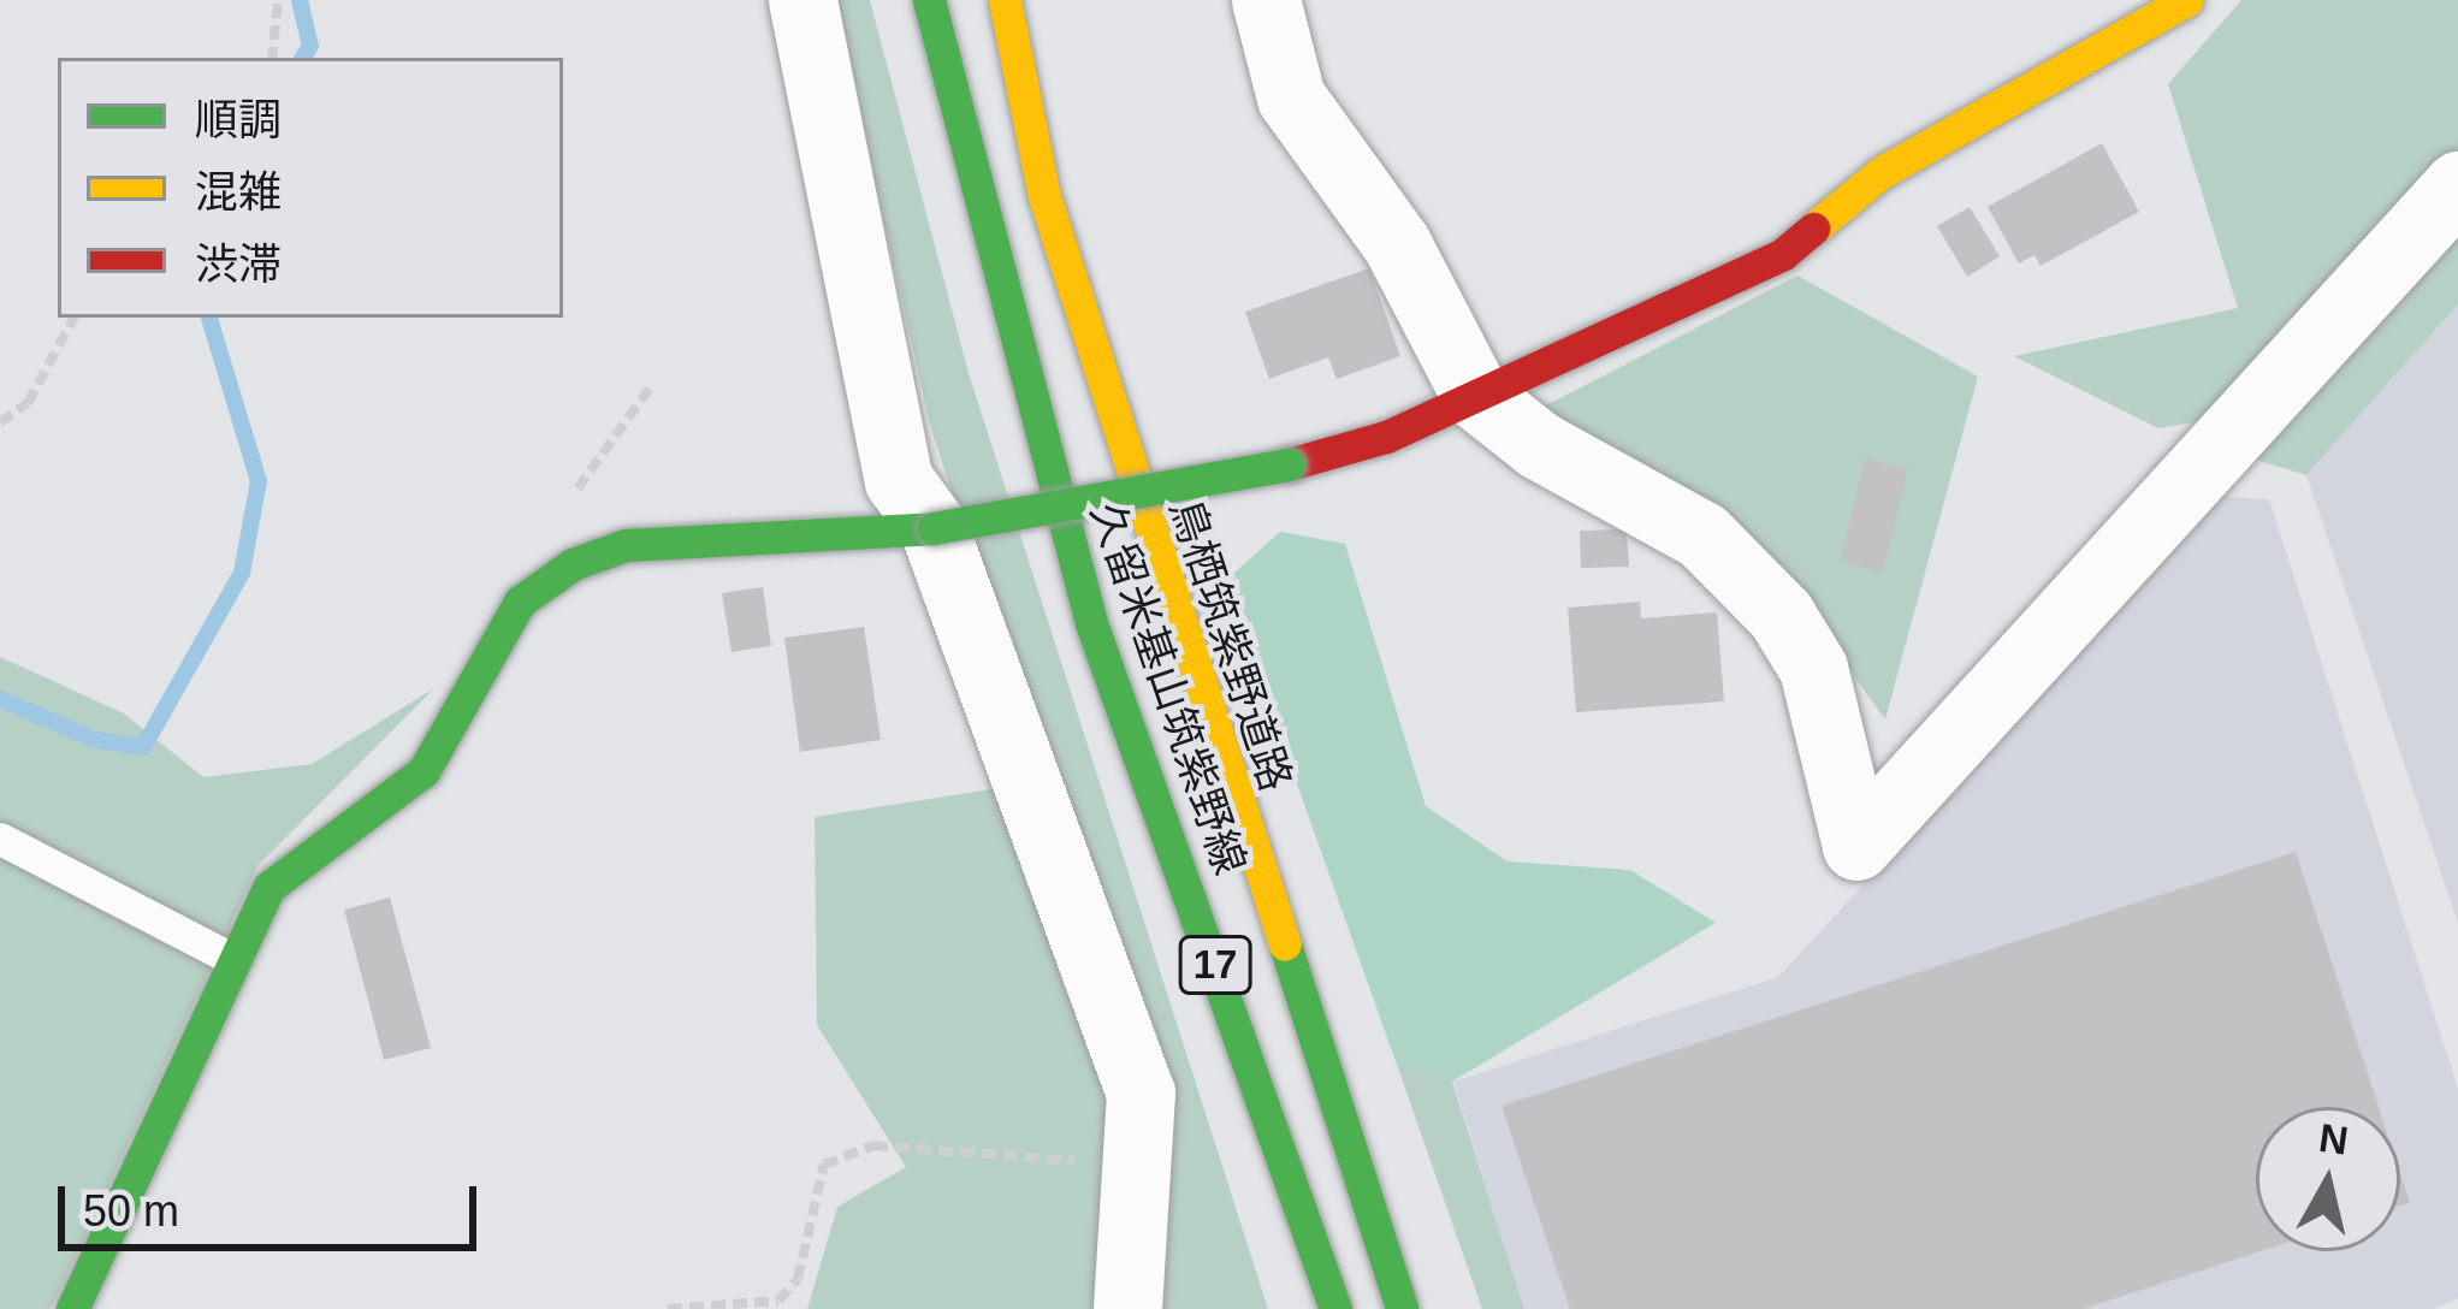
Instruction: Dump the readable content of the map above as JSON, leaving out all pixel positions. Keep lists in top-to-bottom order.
{
  "streets": {
    "main road": ["鳥栖筑紫野道路", "久留米基山筑紫野線", "17"]
  },
  "legend": ["順調", "混雑", "渋滞"],
  "scale_bar": "50 m",
  "north": "top"
}
